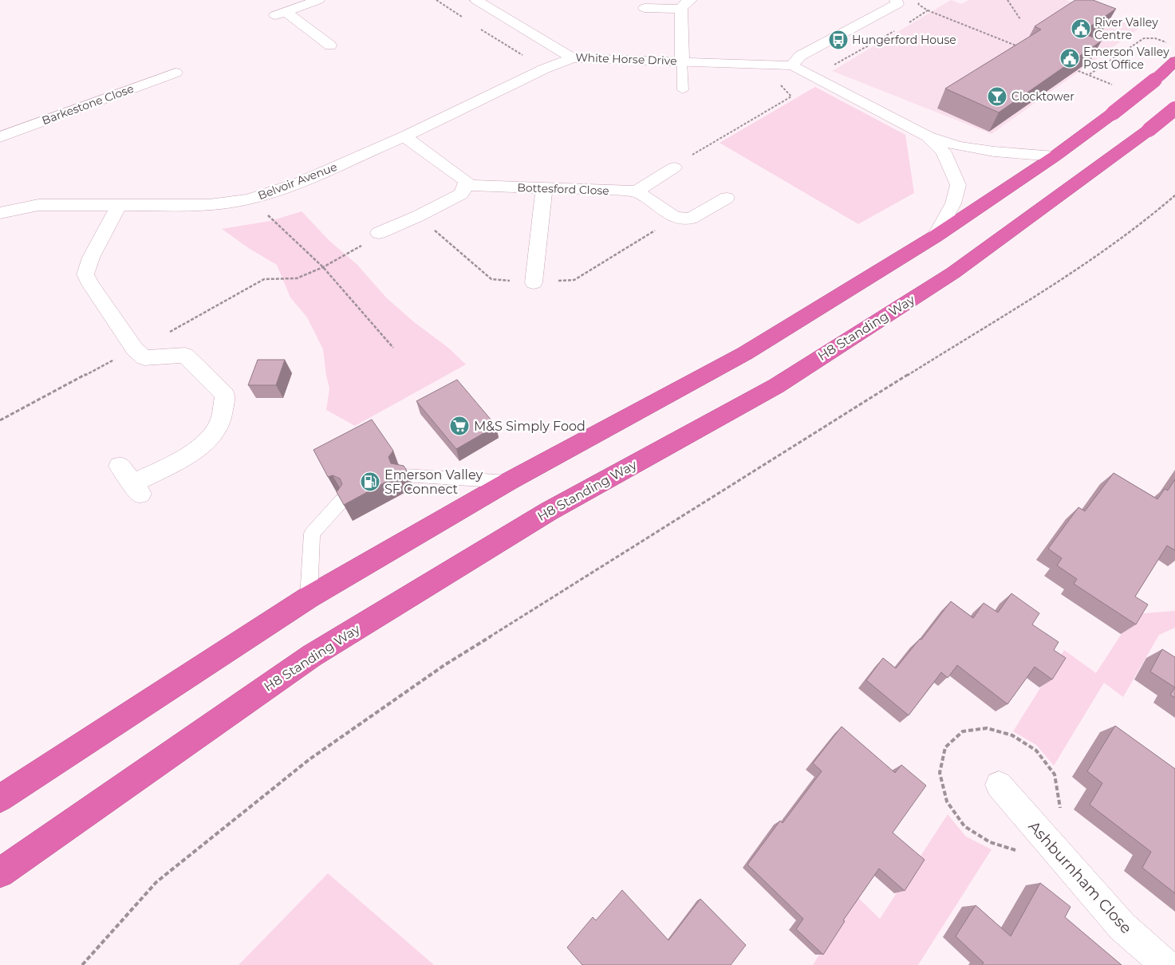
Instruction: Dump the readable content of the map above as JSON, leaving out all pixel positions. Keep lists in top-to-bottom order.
{
  "streets": {
    "highway": ["H8 Standing Way"],
    "street": [
      "White Horse Drive",
      "Barkestone Close",
      "Belvoir Avenue",
      "Bottesford Close",
      "Ashburnham Close"
    ]
  },
  "crossings": [
    ["White Horse Drive", "Belvoir Avenue"]
  ],
  "places": {
    "public building": ["River Valley Centre", "Emerson Valley Post Office"],
    "bus stop": ["Hungerford House"],
    "bar": ["Clocktower"],
    "supermarket": ["M&S Simply Food"],
    "fuel station": ["Emerson Valley SF Connect"]
  }
}
